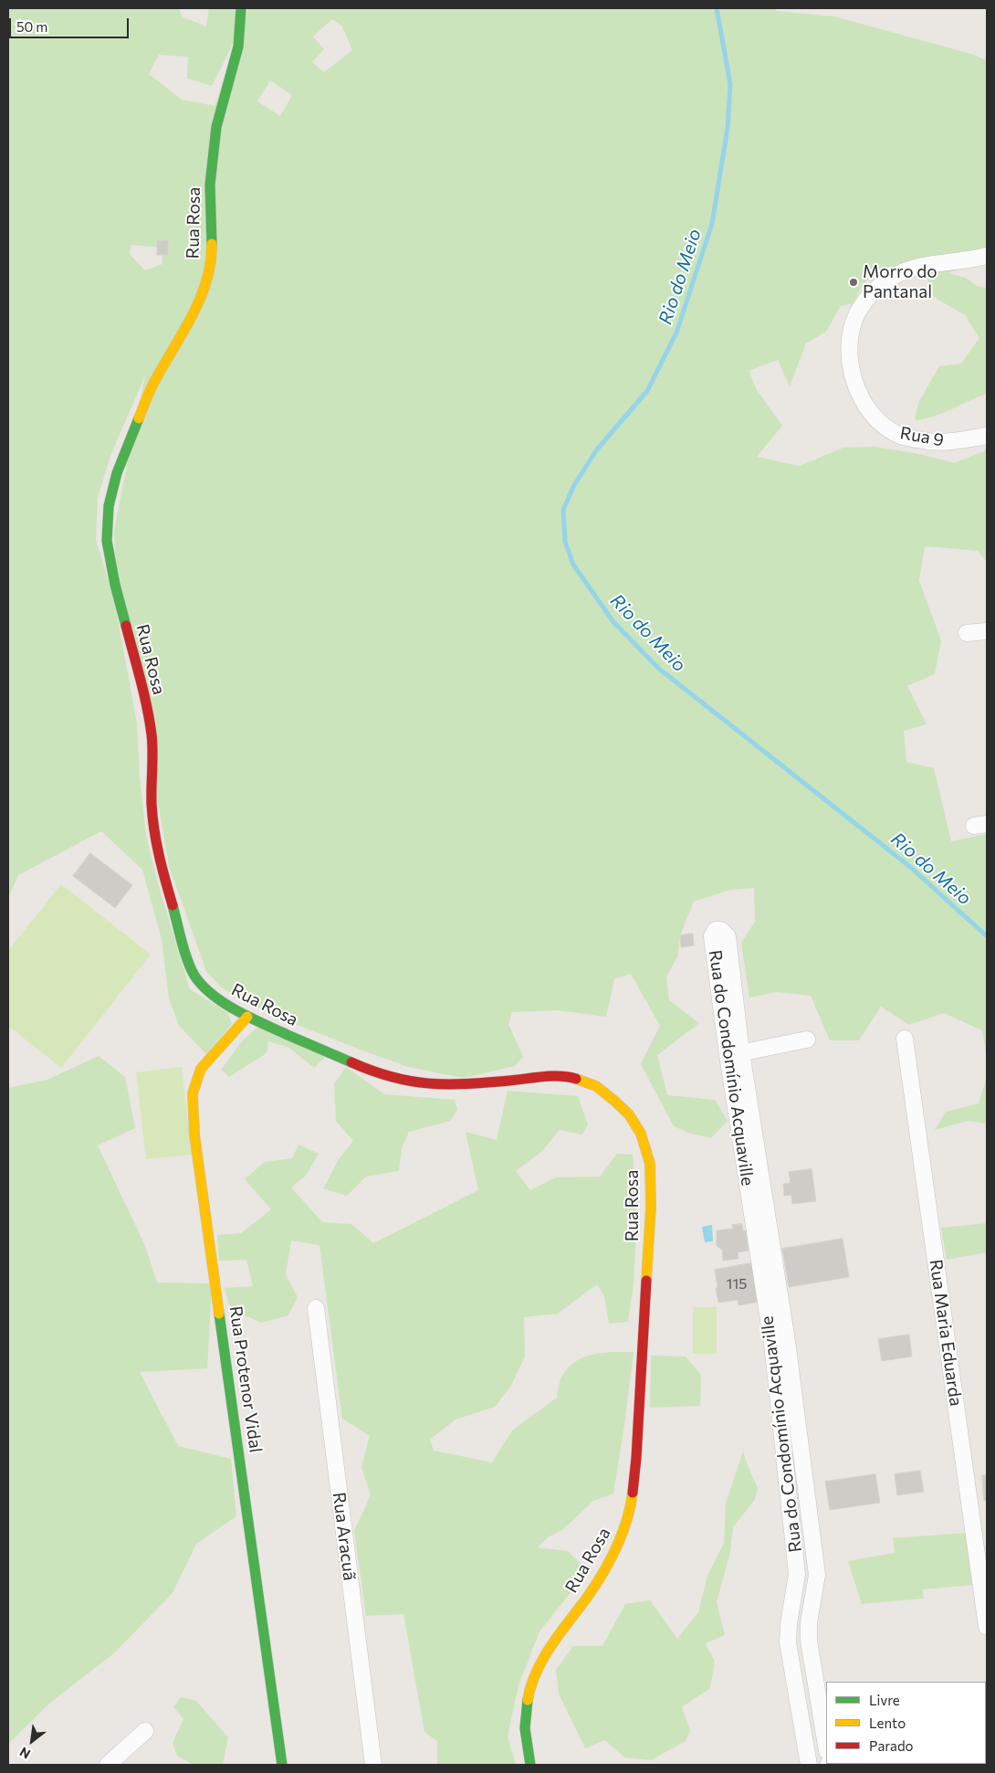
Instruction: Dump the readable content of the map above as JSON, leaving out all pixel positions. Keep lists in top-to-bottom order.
{
  "streets": {
    "street": [
      "Rua Rosa",
      "Rua 9",
      "Rua do Condomínio Acquaville",
      "Rua Maria Eduarda",
      "Rua Protenor Vidal",
      "Rua Aracuã"
    ]
  },
  "crossings": [
    ["Rua Rosa", "Rua Protenor Vidal"]
  ],
  "water": ["Rio do Meio"],
  "places": ["Morro do Pantanal"],
  "house_numbers": ["115"],
  "legend": ["Livre", "Lento", "Parado"],
  "scale_bar": "50 m",
  "north": "bottom left"
}
